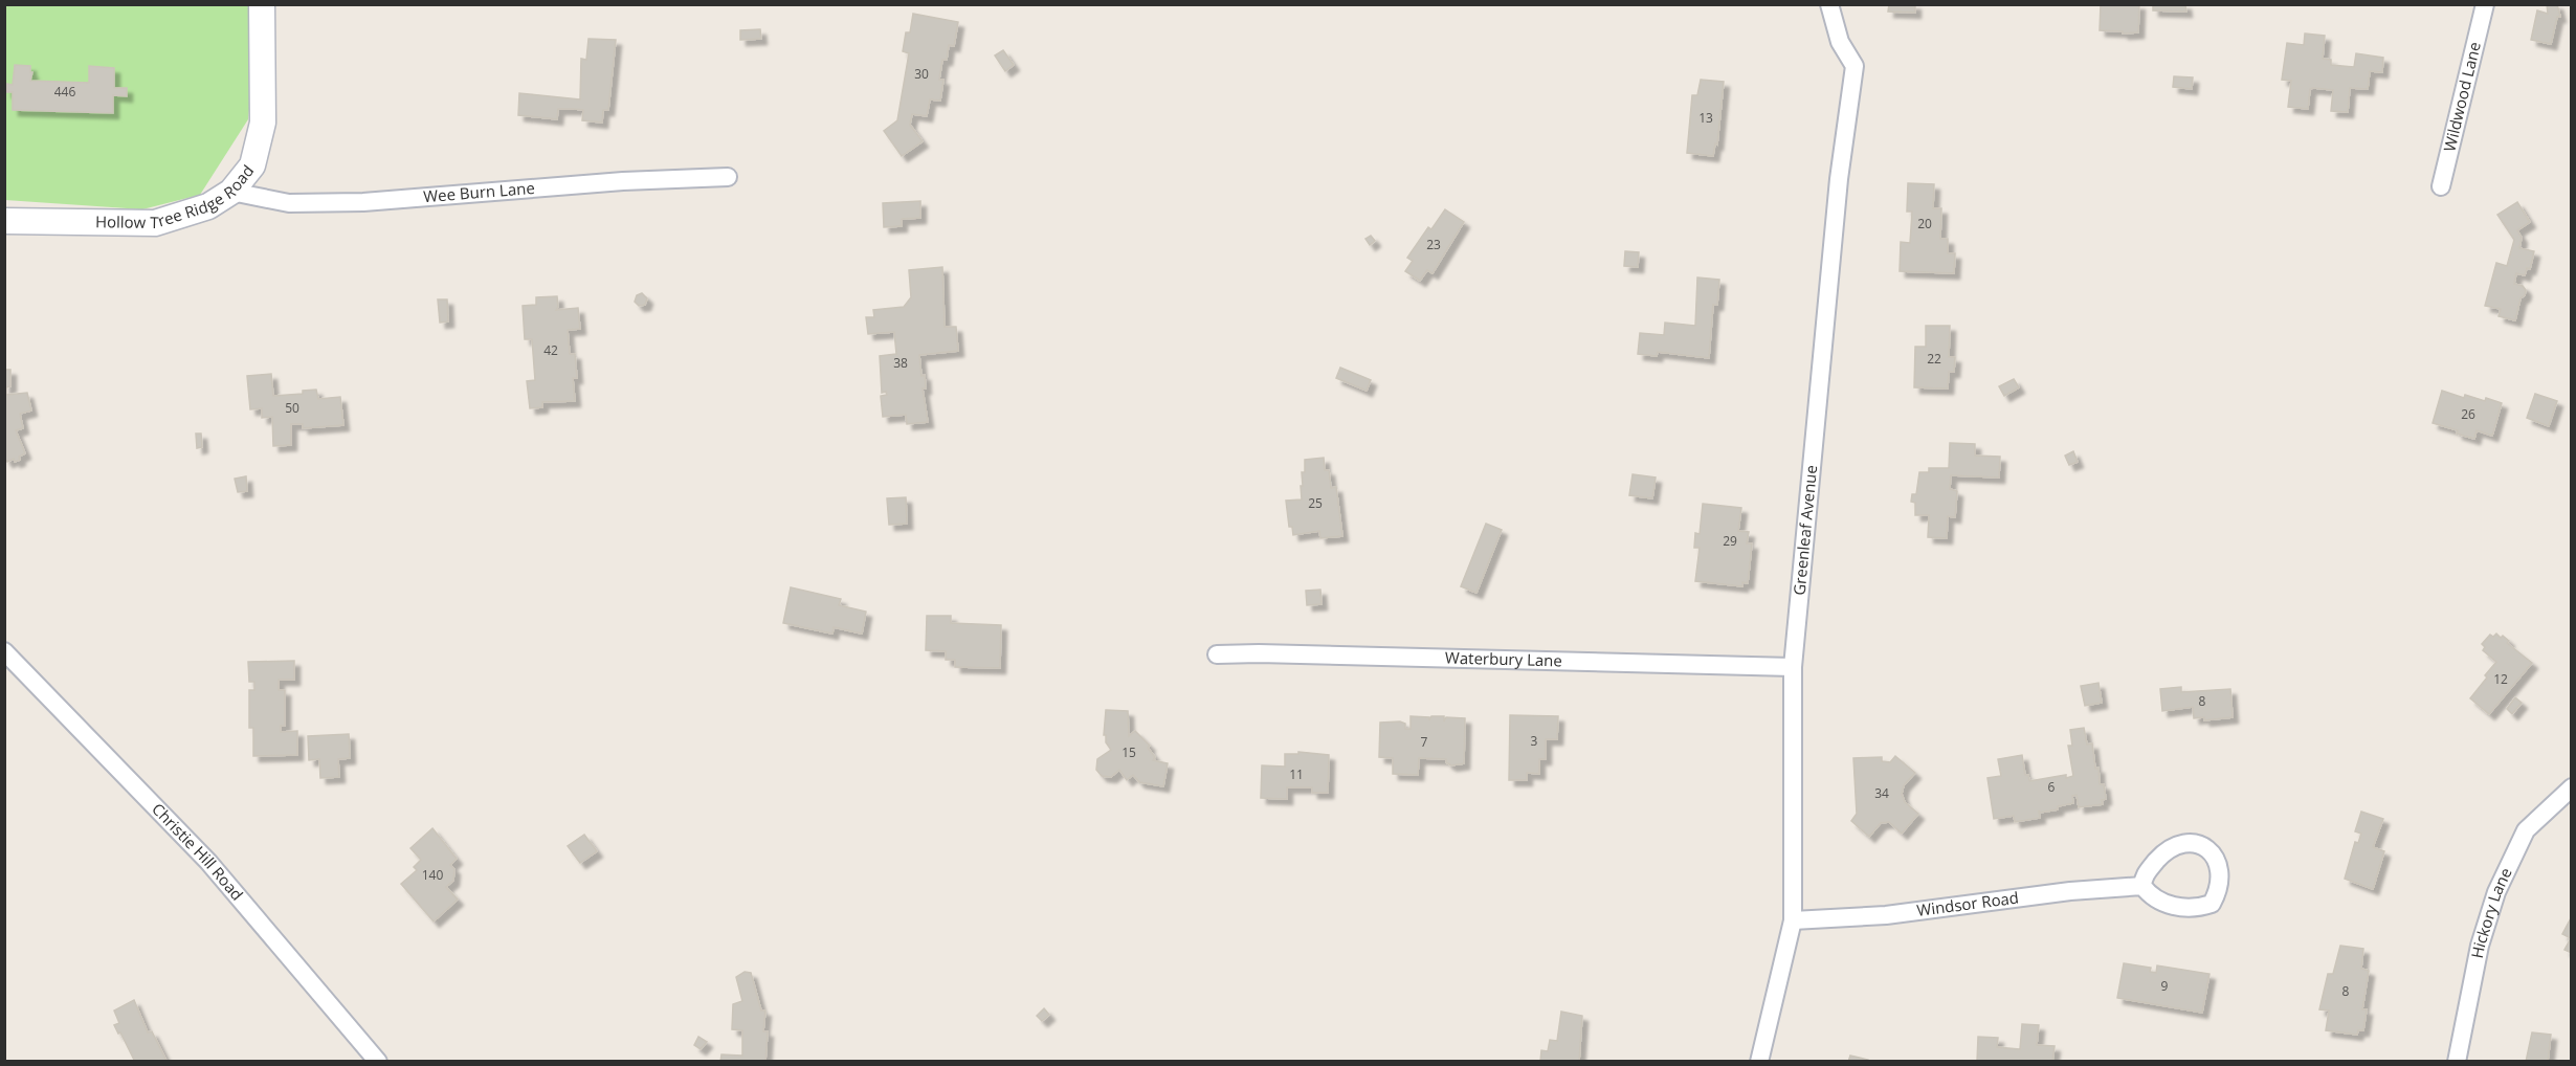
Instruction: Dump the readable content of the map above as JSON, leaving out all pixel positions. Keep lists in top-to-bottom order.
{
  "streets": {
    "street": [
      "Wildwood Lane",
      "Hollow Tree Ridge Road",
      "Wee Burn Lane",
      "Greenleaf Avenue",
      "Waterbury Lane",
      "Christie Hill Road",
      "Windsor Road",
      "Hickory Lane"
    ]
  },
  "crossings": [
    ["Hollow Tree Ridge Road", "Wee Burn Lane"],
    ["Greenleaf Avenue", "Waterbury Lane"],
    ["Greenleaf Avenue", "Windsor Road"]
  ],
  "house_numbers": [
    "30",
    "446",
    "13",
    "20",
    "23",
    "42",
    "22",
    "38",
    "50",
    "26",
    "25",
    "29",
    "12",
    "8",
    "3",
    "7",
    "15",
    "11",
    "6",
    "34",
    "140",
    "9",
    "8"
  ]
}
